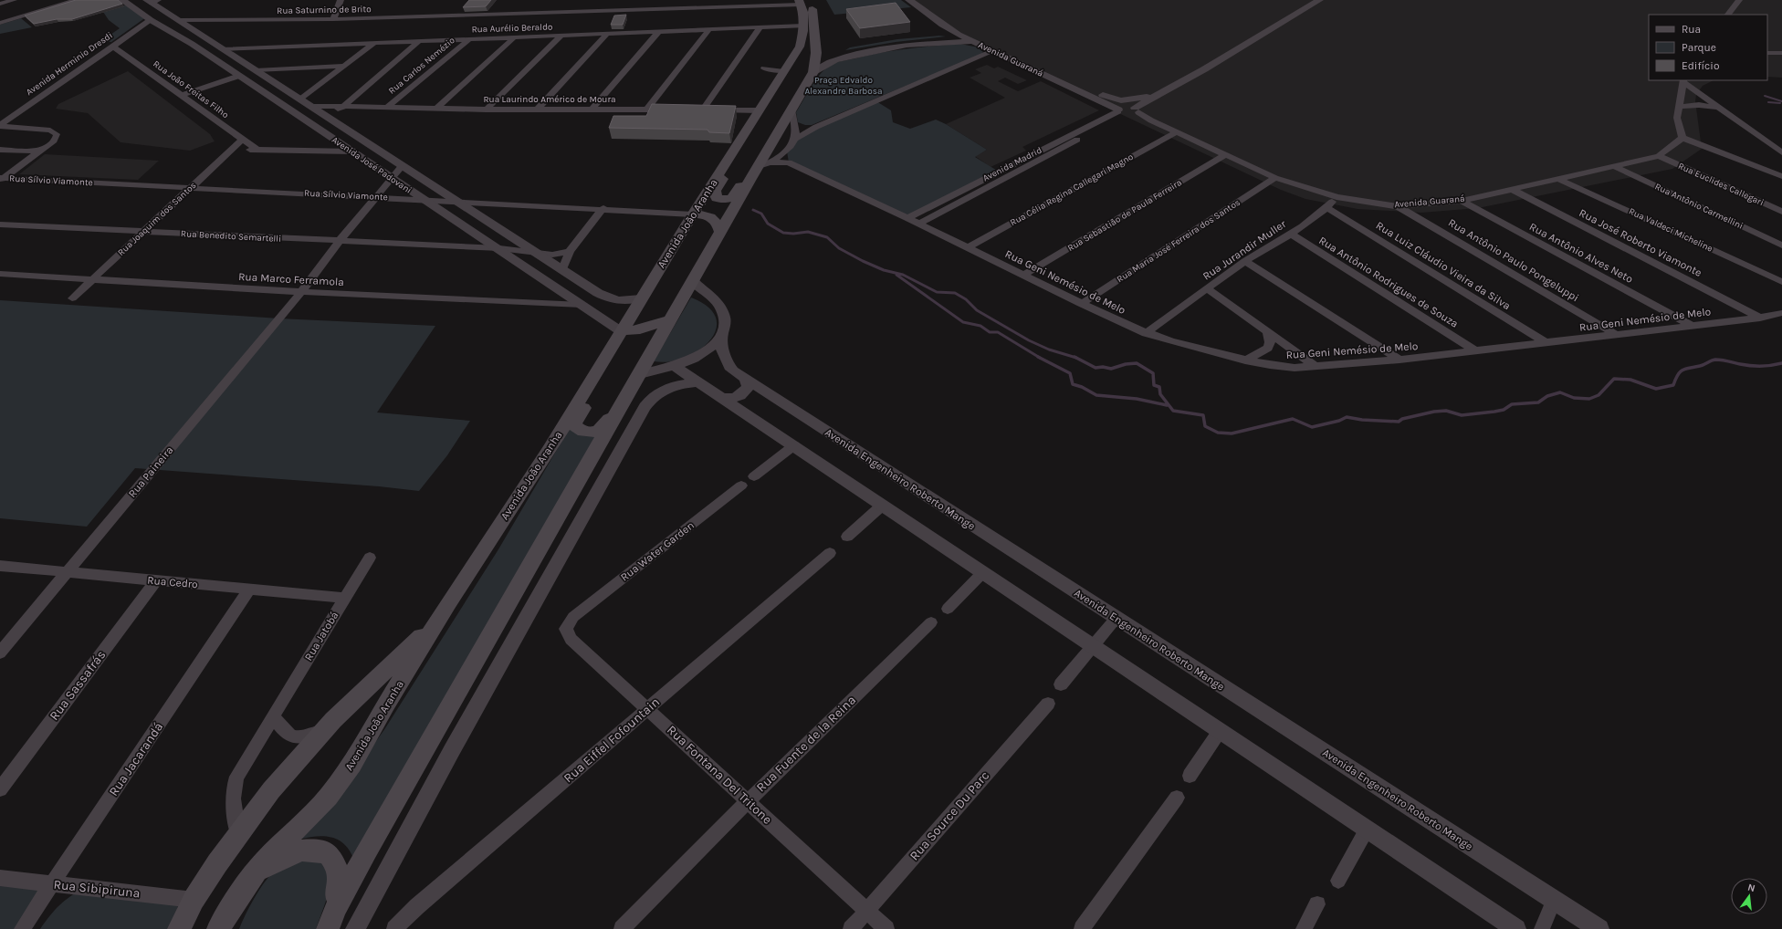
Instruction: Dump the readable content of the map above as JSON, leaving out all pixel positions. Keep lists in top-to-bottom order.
{
  "streets": {
    "main road": ["Avenida João Aranha"],
    "street": [
      "Rua Saturnino de Brito",
      "Rua Aurélio Beraldo",
      "Avenida Guaraná",
      "Avenida Herminio Dresdi",
      "Rua Carlos Nemézio",
      "Rua João Freitas Filho",
      "Rua Laurindo Américo de Moura",
      "Avenida Madrid",
      "Avenida José Padovani",
      "Rua Sílvio Viamonte",
      "Rua Euclides Callegari",
      "Rua Célia Regina Callegari Magno",
      "Rua Antônio Carmellini",
      "Rua Sebastião de Paula Ferreira",
      "Rua Joaquim dos Santos",
      "Rua Valdeci Micheline",
      "Rua Benedito Semartelli",
      "Rua Maria José Ferreira dos Santos",
      "Rua José Roberto Viamonte",
      "Rua Jurandir Muller",
      "Rua Antônio Alves Neto",
      "Rua Antônio Paulo Pongeluppi",
      "Rua Luiz Cláudio Vieira da Silva",
      "Rua Marco Ferramola",
      "Rua Geni Nemésio de Melo",
      "Rua Antônio Rodrigues de Souza",
      "Rua Paineira",
      "Avenida Engenheiro Roberto Mange",
      "Rua Water Garden",
      "Rua Cedro",
      "Rua Jatobá",
      "Rua Sassafrás",
      "Rua Eiffel Fofountain",
      "Rua Fuente de la Reina",
      "Rua Jacarandá",
      "Rua Fontana Del Tritone",
      "Rua Source Du Parc",
      "Rua Sibipiruna"
    ]
  },
  "crossings": [
    ["Rua Saturnino de Brito", "Avenida José Padovani"],
    ["Rua Saturnino de Brito", "Avenida João Aranha"],
    ["Rua Aurélio Beraldo", "Rua Carlos Nemézio"],
    ["Rua Aurélio Beraldo", "Avenida José Padovani"],
    ["Rua Aurélio Beraldo", "Avenida João Aranha"],
    ["Avenida Guaraná", "Avenida Madrid"],
    ["Avenida Guaraná", "Rua Euclides Callegari"],
    ["Avenida Guaraná", "Rua Célia Regina Callegari Magno"],
    ["Avenida Guaraná", "Rua Antônio Carmellini"],
    ["Avenida Guaraná", "Rua Sebastião de Paula Ferreira"],
    ["Avenida Guaraná", "Rua Valdeci Micheline"],
    ["Avenida Guaraná", "Rua Maria José Ferreira dos Santos"],
    ["Avenida Guaraná", "Rua José Roberto Viamonte"],
    ["Avenida Guaraná", "Rua Jurandir Muller"],
    ["Avenida Guaraná", "Rua Antônio Alves Neto"],
    ["Avenida Guaraná", "Rua Antônio Paulo Pongeluppi"],
    ["Avenida Herminio Dresdi", "Rua João Freitas Filho"],
    ["Avenida Herminio Dresdi", "Avenida José Padovani"],
    ["Rua Carlos Nemézio", "Rua Laurindo Américo de Moura"],
    ["Rua João Freitas Filho", "Rua Joaquim dos Santos"],
    ["Rua Laurindo Américo de Moura", "Avenida José Padovani"],
    ["Avenida Madrid", "Rua Geni Nemésio de Melo"],
    ["Avenida José Padovani", "Rua Sílvio Viamonte"],
    ["Avenida José Padovani", "Avenida João Aranha"],
    ["Avenida José Padovani", "Rua Benedito Semartelli"],
    ["Avenida José Padovani", "Rua Marco Ferramola"],
    ["Avenida José Padovani", "Rua Paineira"],
    ["Rua Sílvio Viamonte", "Rua Joaquim dos Santos"],
    ["Rua Sílvio Viamonte", "Avenida João Aranha"],
    ["Rua Sílvio Viamonte", "Rua Paineira"],
    ["Rua Célia Regina Callegari Magno", "Rua Geni Nemésio de Melo"],
    ["Rua Sebastião de Paula Ferreira", "Rua Geni Nemésio de Melo"],
    ["Rua Joaquim dos Santos", "Rua Benedito Semartelli"],
    ["Rua Joaquim dos Santos", "Rua Marco Ferramola"],
    ["Rua Benedito Semartelli", "Rua Paineira"],
    ["Rua Maria José Ferreira dos Santos", "Rua Geni Nemésio de Melo"],
    ["Rua José Roberto Viamonte", "Rua Geni Nemésio de Melo"],
    ["Rua Jurandir Muller", "Rua Luiz Cláudio Vieira da Silva"],
    ["Rua Jurandir Muller", "Rua Geni Nemésio de Melo"],
    ["Rua Jurandir Muller", "Rua Antônio Rodrigues de Souza"],
    ["Rua Antônio Alves Neto", "Rua Geni Nemésio de Melo"],
    ["Rua Antônio Paulo Pongeluppi", "Rua Geni Nemésio de Melo"],
    ["Rua Luiz Cláudio Vieira da Silva", "Rua Geni Nemésio de Melo"],
    ["Rua Marco Ferramola", "Rua Paineira"],
    ["Rua Geni Nemésio de Melo", "Rua Antônio Rodrigues de Souza"],
    ["Rua Paineira", "Rua Cedro"],
    ["Rua Water Garden", "Rua Fontana Del Tritone"],
    ["Rua Cedro", "Rua Jatobá"],
    ["Rua Cedro", "Rua Sassafrás"],
    ["Rua Cedro", "Rua Jacarandá"],
    ["Rua Eiffel Fofountain", "Rua Fontana Del Tritone"],
    ["Rua Fuente de la Reina", "Rua Fontana Del Tritone"],
    ["Rua Jacarandá", "Rua Sibipiruna"],
    ["Rua Fontana Del Tritone", "Rua Source Du Parc"]
  ],
  "parks": ["Praça Edvaldo Alexandre Barbosa"],
  "legend": ["Rua", "Parque", "Edifício"],
  "north": "top"
}
